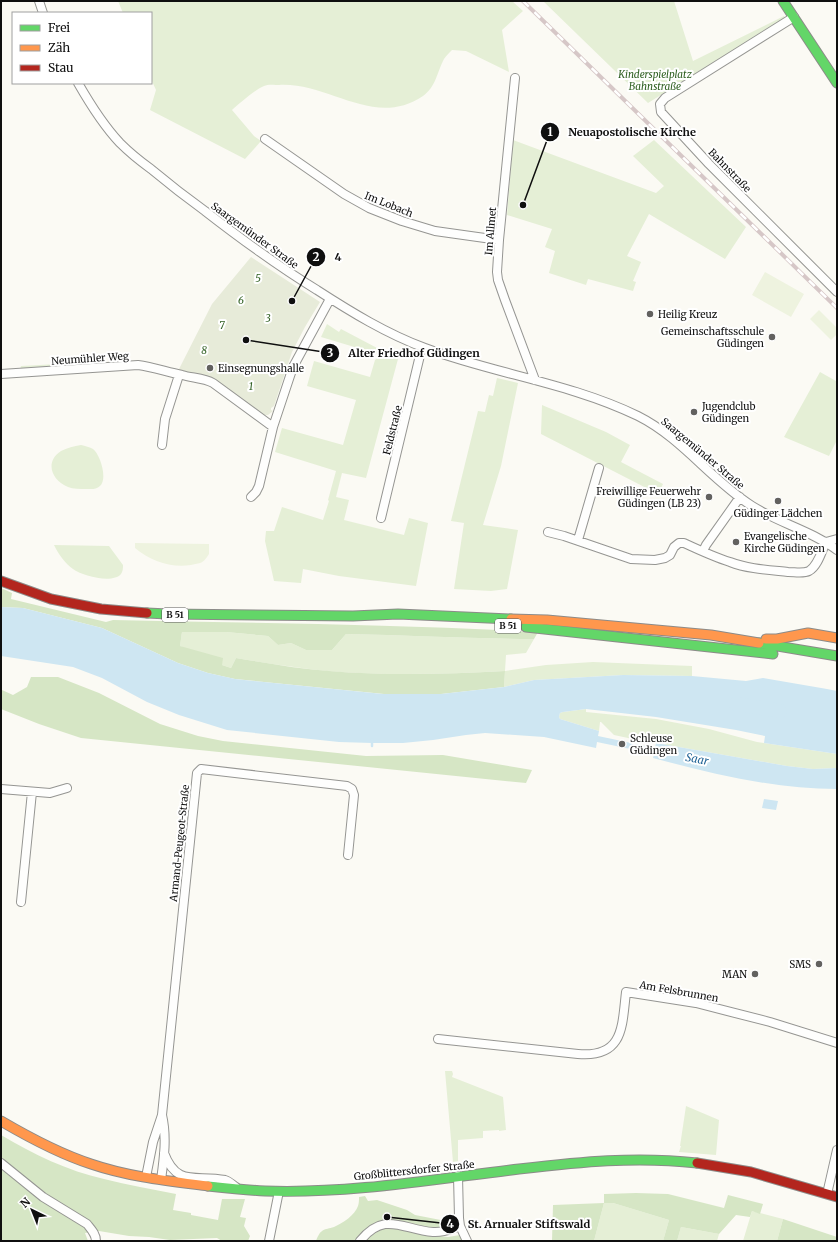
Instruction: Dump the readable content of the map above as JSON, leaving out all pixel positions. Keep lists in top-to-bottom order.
{
  "streets": {
    "main road": ["B 51", "Großblittersdorfer Straße"],
    "street": [
      "Bahnstraße",
      "Im Lobach",
      "Im Allmet",
      "Saargemünder Straße",
      "Neumühler Weg",
      "Feldstraße",
      "Armand-Peugeot-Straße",
      "Am Felsbrunnen"
    ]
  },
  "crossings": [
    ["Im Lobach", "Im Allmet"],
    ["Im Allmet", "Saargemünder Straße"],
    ["Saargemünder Straße", "Feldstraße"],
    ["Armand-Peugeot-Straße", "Großblittersdorfer Straße"]
  ],
  "water": ["Saar"],
  "parks": [
    "Kinderspielplatz Bahnstraße",
    "5",
    "6",
    "3",
    "7",
    "8",
    "1"
  ],
  "places": [
    "Neuapostolische Kirche",
    "4",
    "Heilig Kreuz",
    "Gemeinschaftsschule Güdingen",
    "Alter Friedhof Güdingen",
    "Einsegnungshalle",
    "Jugendclub Güdingen",
    "Freiwillige Feuerwehr Güdingen (LB 23)",
    "Güdinger Lädchen",
    "Evangelische Kirche Güdingen",
    "Schleuse Güdingen",
    "SMS",
    "MAN",
    "St. Arnualer Stiftswald"
  ],
  "legend": ["Frei", "Zäh", "Stau"],
  "north": "top left"
}
